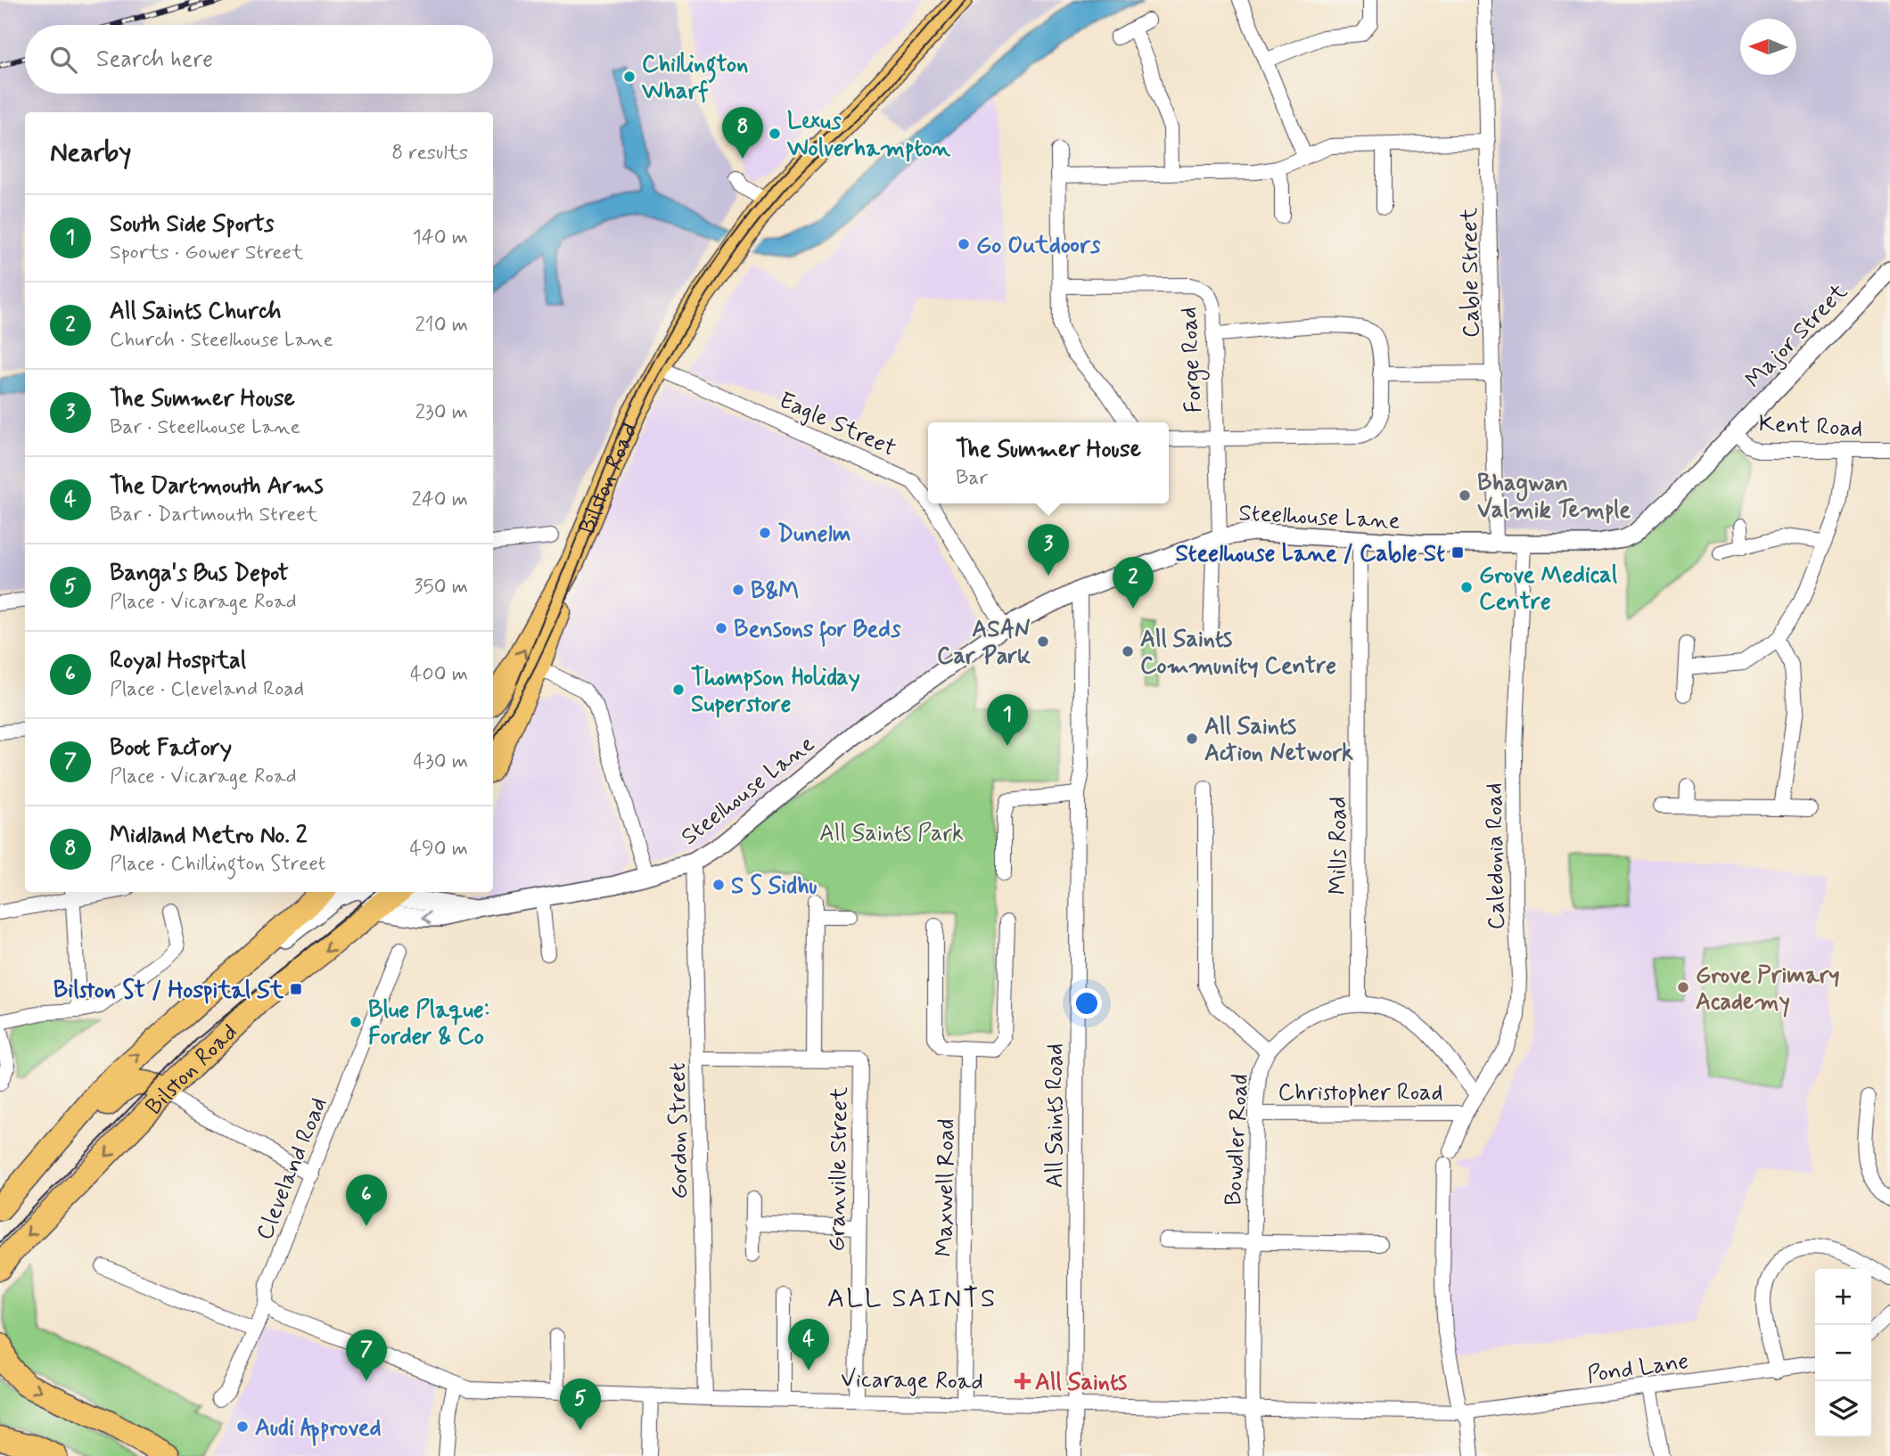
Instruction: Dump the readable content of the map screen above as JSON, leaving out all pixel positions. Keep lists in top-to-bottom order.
{
  "streets": {
    "highway": ["Bilston Road"],
    "street": [
      "Cable Street",
      "Major Street",
      "Forge Road",
      "Eagle Street",
      "Kent Road",
      "Steelhouse Lane",
      "Mills Road",
      "Caledonia Road",
      "Christopher Road",
      "All Saints Road",
      "Gordon Street",
      "Bowdler Road",
      "Cleveland Road",
      "Granville Street",
      "Maxwell Road",
      "Pond Lane",
      "Vicarage Road"
    ]
  },
  "crossings": [
    ["Cable Street", "Steelhouse Lane"],
    ["Major Street", "Kent Road"],
    ["Major Street", "Steelhouse Lane"],
    ["Forge Road", "Steelhouse Lane"],
    ["Eagle Street", "Bilston Road"],
    ["Eagle Street", "Steelhouse Lane"],
    ["Kent Road", "Steelhouse Lane"],
    ["Bilston Road", "Steelhouse Lane"],
    ["Steelhouse Lane", "Mills Road"],
    ["Steelhouse Lane", "Caledonia Road"],
    ["Steelhouse Lane", "All Saints Road"],
    ["Steelhouse Lane", "Gordon Street"],
    ["Caledonia Road", "Christopher Road"],
    ["Caledonia Road", "Pond Lane"],
    ["Caledonia Road", "Vicarage Road"],
    ["Christopher Road", "Bowdler Road"],
    ["All Saints Road", "Vicarage Road"],
    ["Gordon Street", "Granville Street"],
    ["Gordon Street", "Vicarage Road"],
    ["Bowdler Road", "Vicarage Road"],
    ["Cleveland Road", "Vicarage Road"],
    ["Granville Street", "Vicarage Road"],
    ["Maxwell Road", "Vicarage Road"],
    ["Pond Lane", "Vicarage Road"]
  ],
  "districts": ["ALL SAINTS"],
  "parks": ["All Saints Park"],
  "places": {
    "other": [
      "Chillington Wharf",
      "Lexus Wolverhampton",
      "Go Outdoors",
      "Bhagwan Valmik Temple",
      "Dunelm",
      "Grove Medical Centre",
      "B&M",
      "Bensons for Beds",
      "ASAN Car Park",
      "All Saints Community Centre",
      "Thompson Holiday Superstore",
      "All Saints Action Network",
      "S S Sidhu",
      "Grove Primary Academy",
      "Blue Plaque: Forder & Co",
      "Audi Approved"
    ],
    "transit": ["Steelhouse Lane / Cable St", "Bilston St / Hospital St"],
    "health": ["All Saints"]
  },
  "north": "left",
  "page": {
    "search": "Search here",
    "pins": [
      "8",
      "3",
      "2",
      "1",
      "6",
      "4",
      "7",
      "5"
    ],
    "heading": ["Nearby", "8 results"],
    "list": [
      {
        "mark": "1",
        "name": "South Side Sports",
        "note": "Sports · Gower Street",
        "value": "140 m"
      },
      {
        "mark": "2",
        "name": "All Saints Church",
        "note": "Church · Steelhouse Lane",
        "value": "210 m"
      },
      {
        "mark": "3",
        "name": "The Summer House",
        "note": "Bar · Steelhouse Lane",
        "value": "230 m"
      },
      {
        "mark": "4",
        "name": "The Dartmouth Arms",
        "note": "Bar · Dartmouth Street",
        "value": "240 m"
      },
      {
        "mark": "5",
        "name": "Banga's Bus Depot",
        "note": "Place · Vicarage Road",
        "value": "350 m"
      },
      {
        "mark": "6",
        "name": "Royal Hospital",
        "note": "Place · Cleveland Road",
        "value": "400 m"
      },
      {
        "mark": "7",
        "name": "Boot Factory",
        "note": "Place · Vicarage Road",
        "value": "430 m"
      },
      {
        "mark": "8",
        "name": "Midland Metro No. 2",
        "note": "Place · Chillington Street",
        "value": "490 m"
      }
    ],
    "popup": ["The Summer House", "Bar"],
    "map_buttons": ["+", "−"]
  }
}
